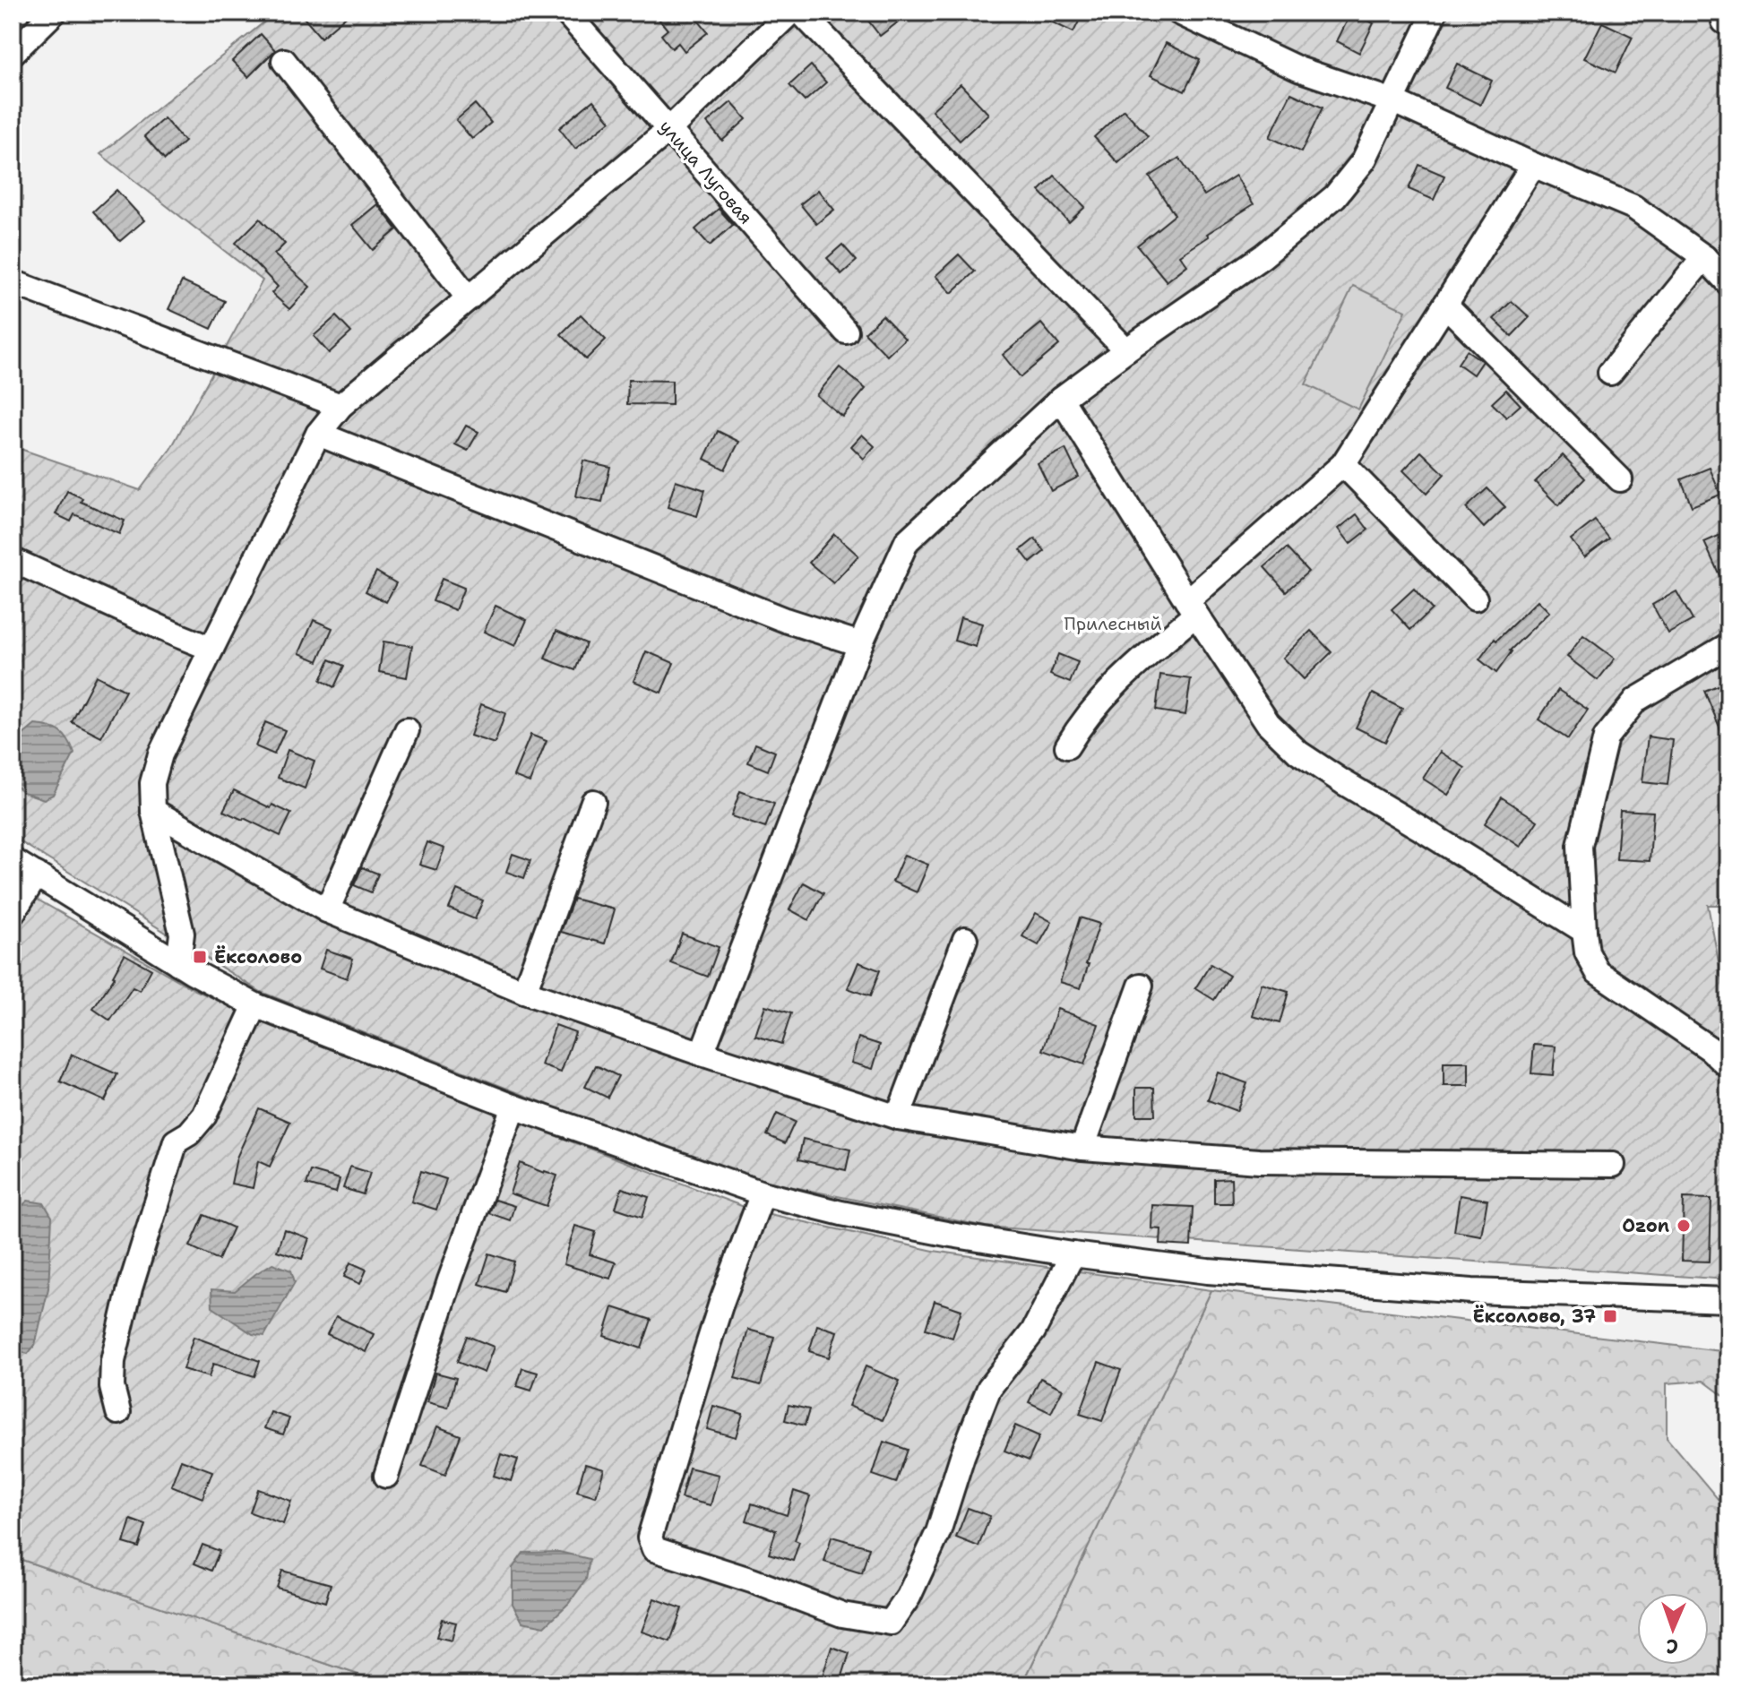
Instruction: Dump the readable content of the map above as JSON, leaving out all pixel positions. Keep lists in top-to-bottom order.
{
  "streets": {
    "street": ["улица Луговая"]
  },
  "parks": ["Прилесный"],
  "places": {
    "transit": ["Ёксолово", "Ёксолово, 37"],
    "other": ["Ozon"]
  },
  "north": "bottom"
}
